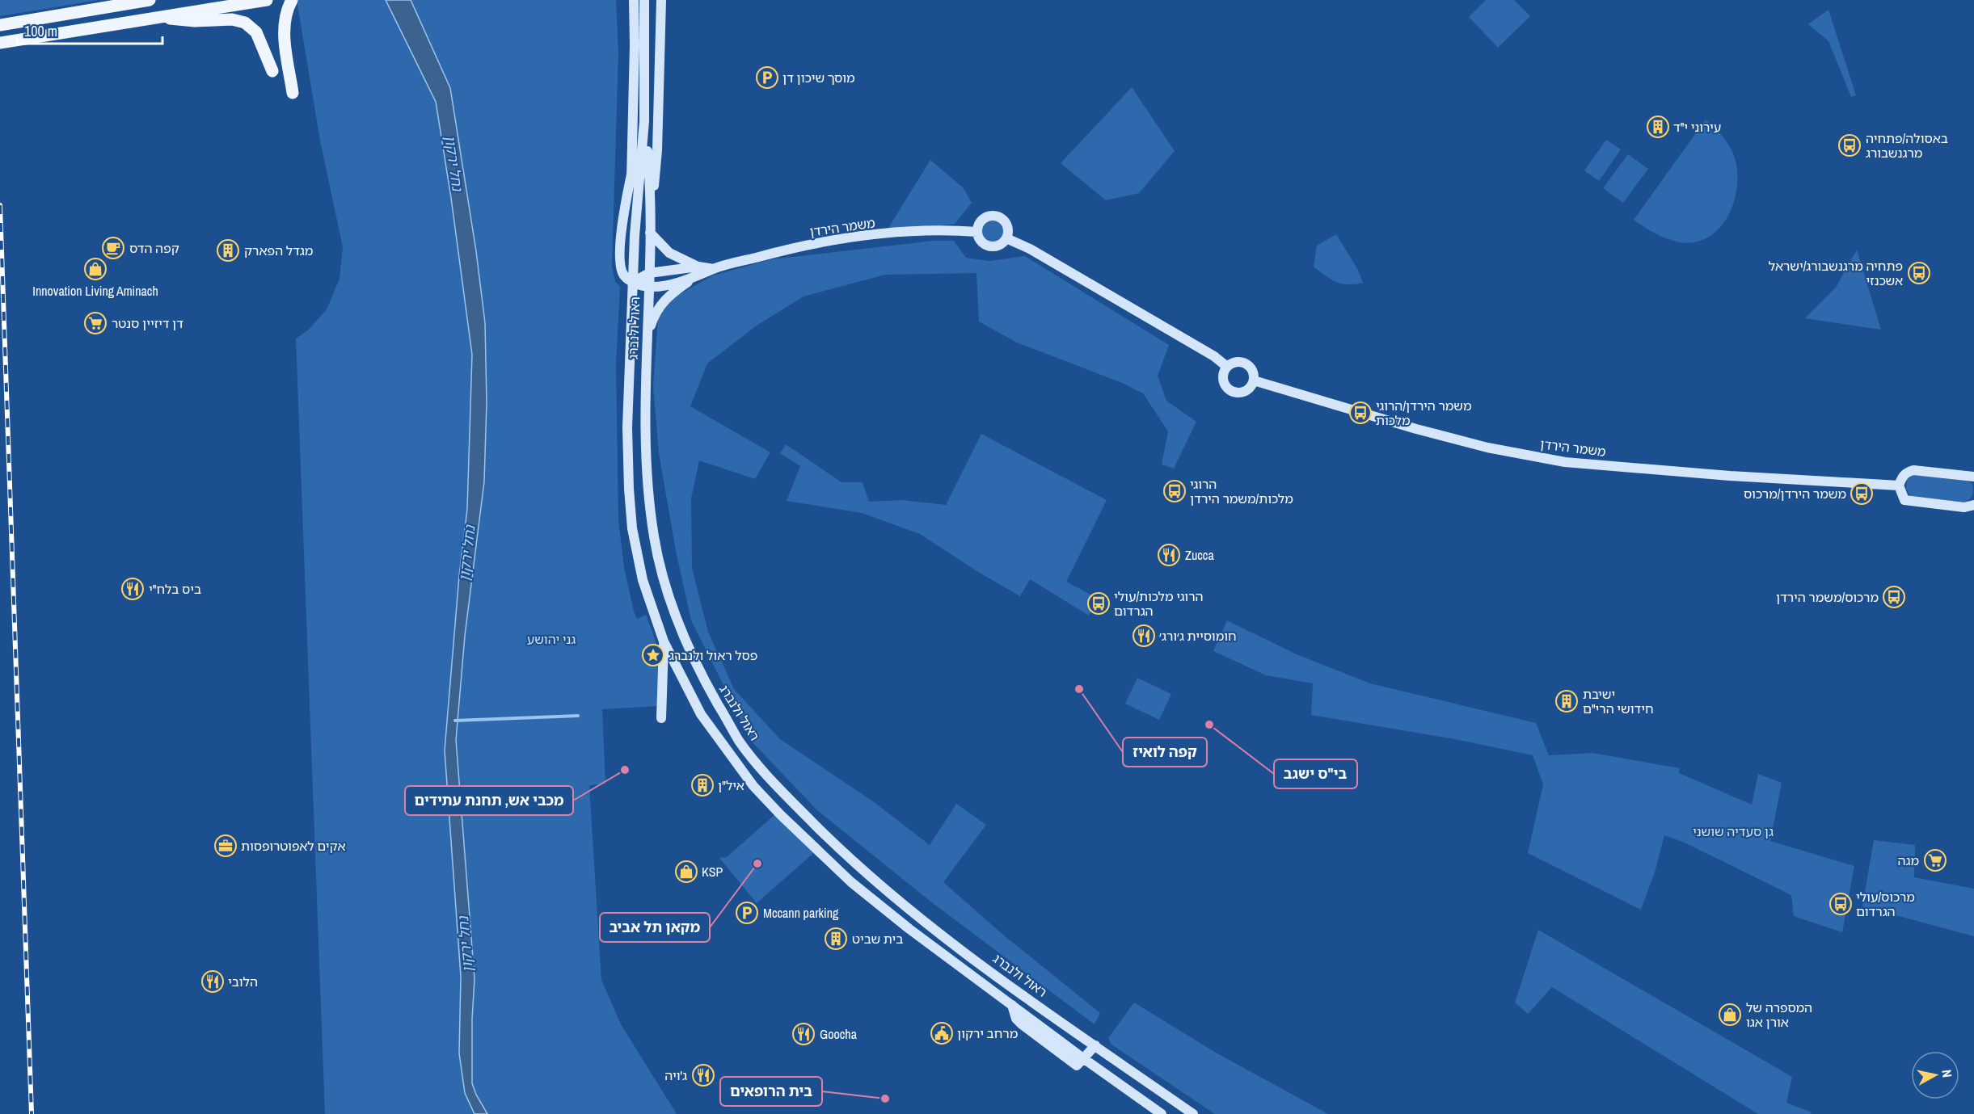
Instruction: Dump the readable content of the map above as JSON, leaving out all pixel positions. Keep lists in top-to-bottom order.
{
  "streets": {
    "street": ["משמר הירדן", "ראול ולנברג"]
  },
  "crossings": [
    ["משמר הירדן", "ראול ולנברג"]
  ],
  "water": ["נחל ירקון"],
  "parks": ["גני יהושע", "גן סעדיה שושני"],
  "places": {
    "parking": ["מוסך שיכון דן", "Mccann parking"],
    "building": [
      "עירוני י\"ד",
      "מגדל הפארק",
      "ישיבת חידושי הרי\"ם",
      "איל\"ן",
      "בית שביט"
    ],
    "bus stop": [
      "באסולה/פתחיה מרגנשבורג",
      "פתחיה מרגנשבורג/ישראל אשכנזי",
      "משמר הירדן/הרוגי מלכות",
      "הרוגי מלכות/משמר הירדן",
      "משמר הירדן/מרכוס",
      "מרכוס/משמר הירדן",
      "הרוגי מלכות/עולי הגרדום",
      "מרכוס/עולי הגרדום"
    ],
    "cafe": ["קפה הדס"],
    "shop": ["Innovation Living Aminach", "KSP", "המספרה של אורן אגו"],
    "supermarket": ["דן דיזיין סנטר", "מגה"],
    "restaurant": [
      "Zucca",
      "ביס בלח\"י",
      "חומוסיית ג׳ורג׳",
      "הלובי",
      "Goocha",
      "ג'ויה"
    ],
    "place": ["פסל ראול ולנברג"],
    "other": [
      "קפה לואיז",
      "בי\"ס ישגב",
      "מכבי אש, תחנת עתידים",
      "מקאן תל אביב",
      "בית הרופאים"
    ],
    "office": ["אקים לאפוטרופסות"],
    "public building": ["מרחב ירקון"]
  },
  "scale_bar": "100 m",
  "north": "right"
}
